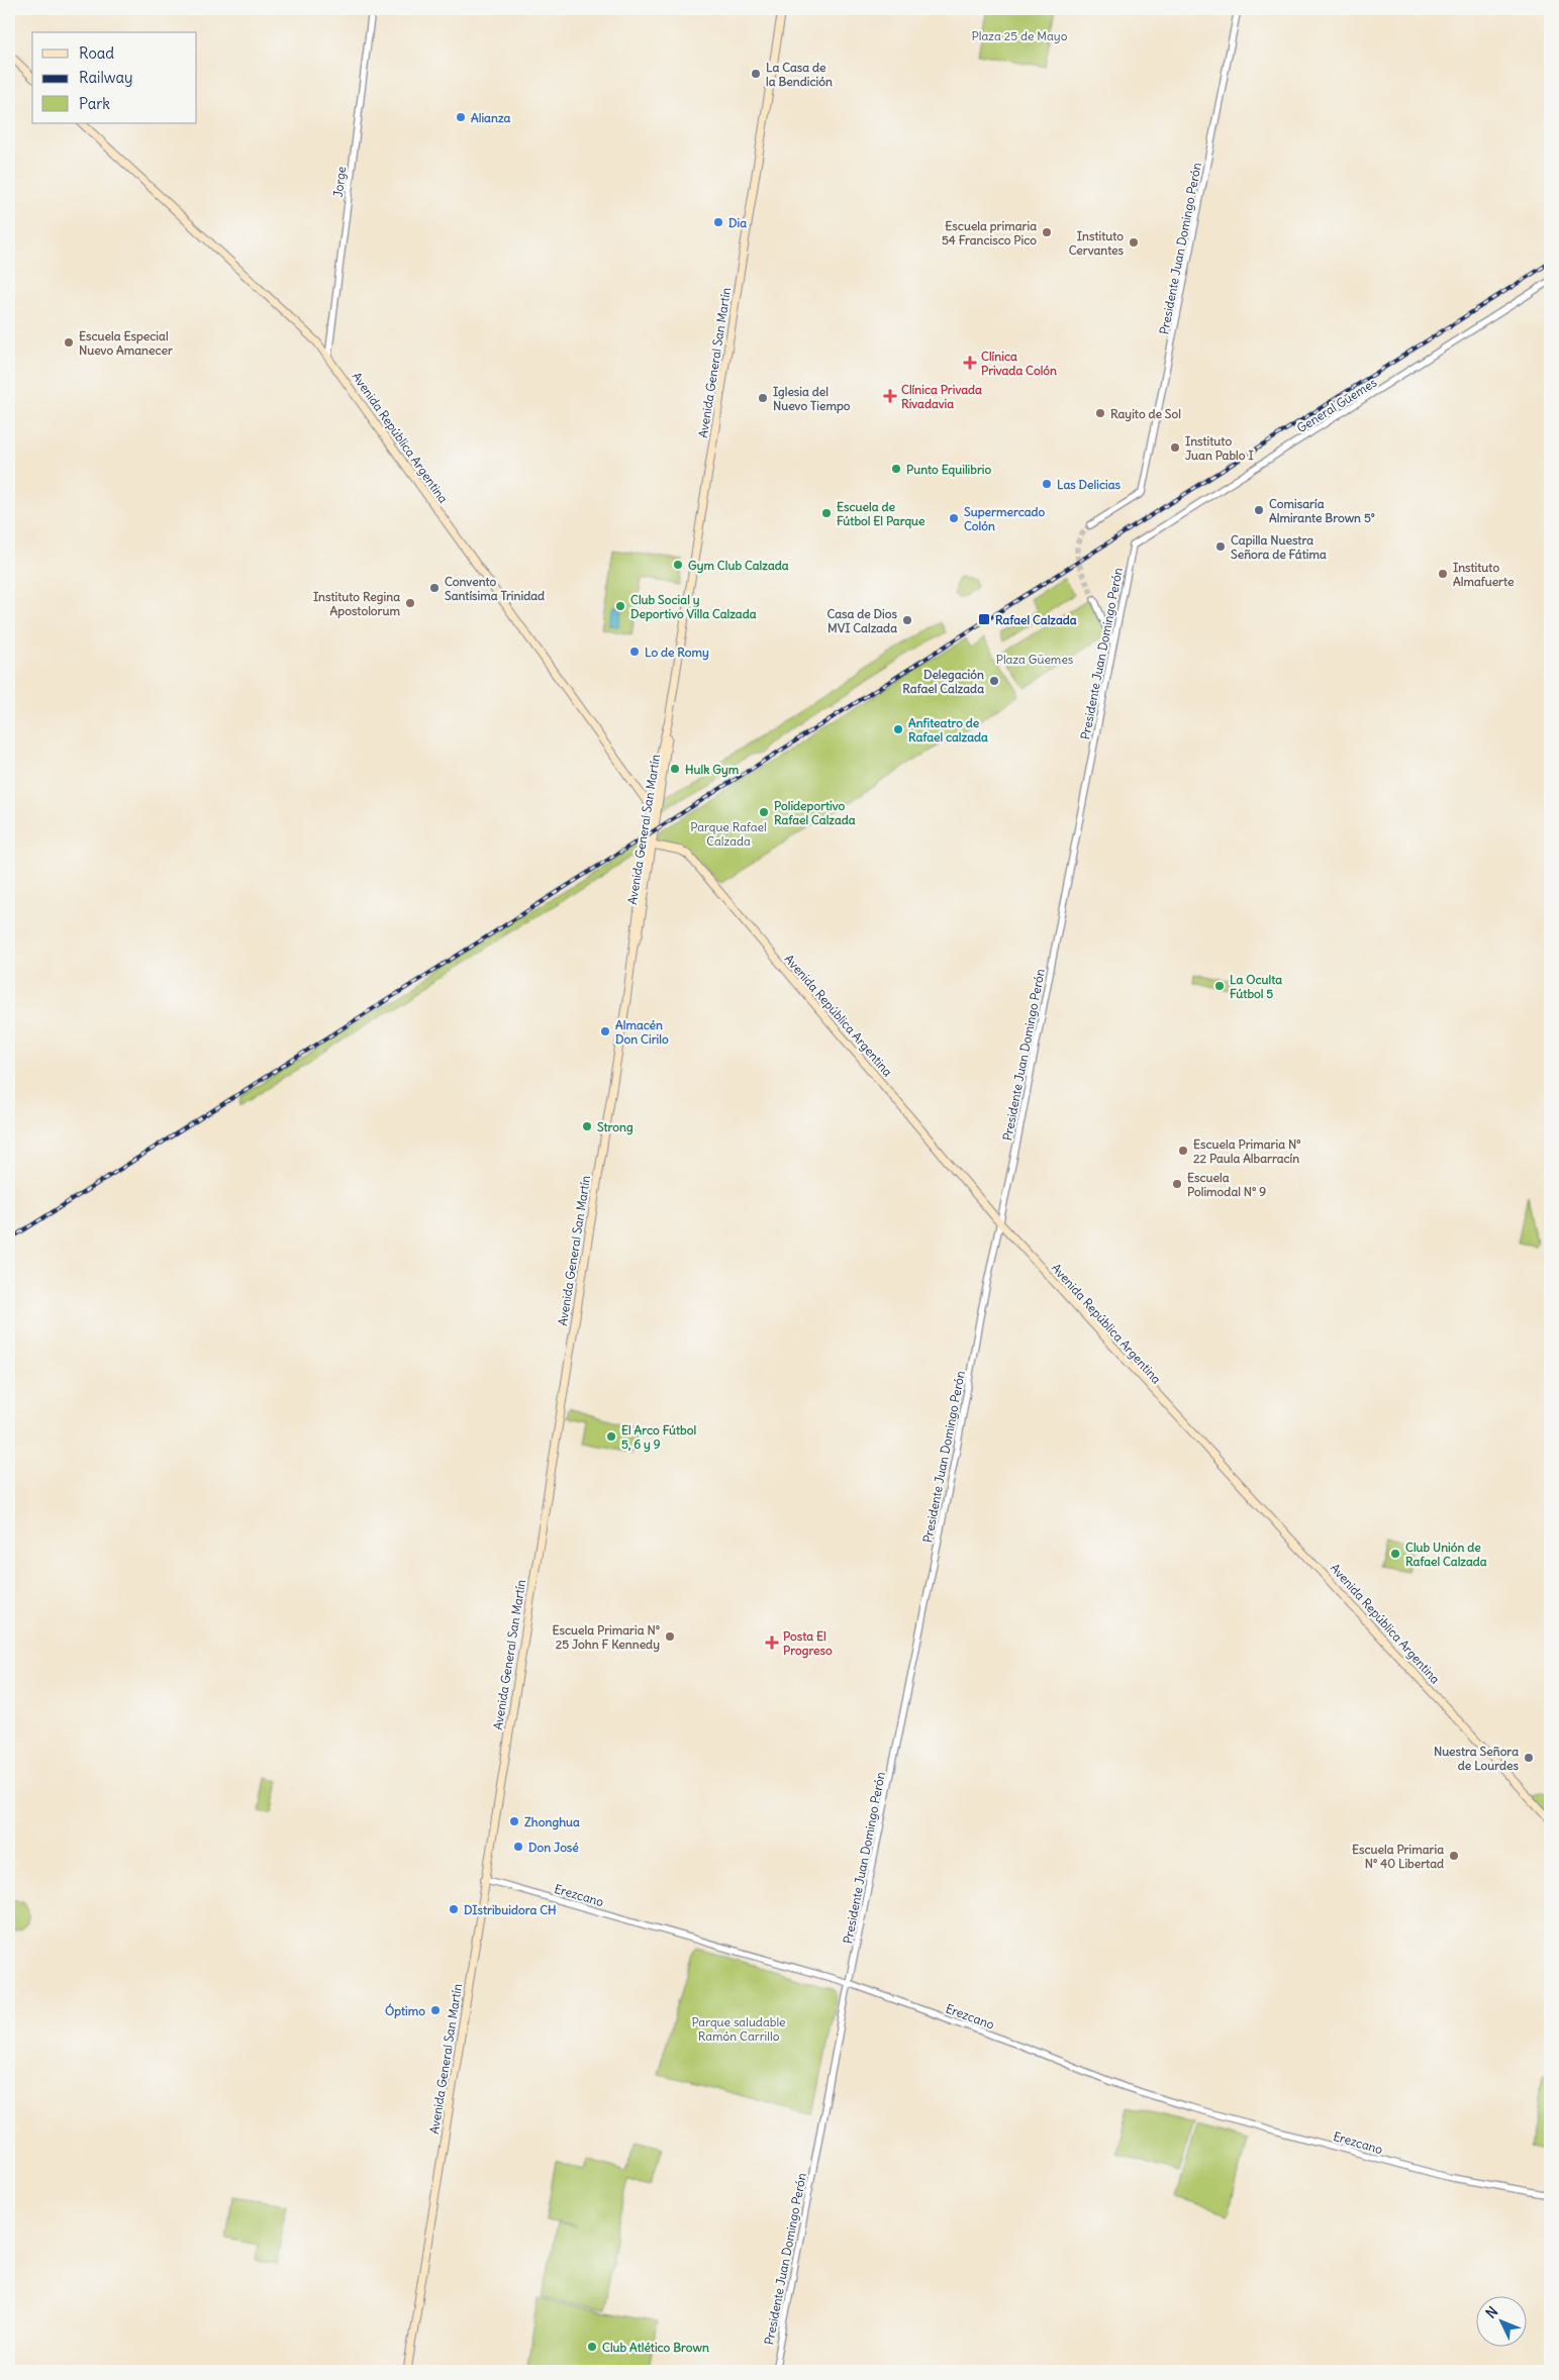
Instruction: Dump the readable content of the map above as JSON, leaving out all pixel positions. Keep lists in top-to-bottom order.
{
  "streets": {
    "main road": ["Avenida General San Martín", "Avenida República Argentina"],
    "street": [
      "Jorge",
      "Presidente Juan Domingo Perón",
      "General Güemes",
      "Erezcano"
    ]
  },
  "crossings": [
    ["Jorge", "Avenida República Argentina"],
    ["Presidente Juan Domingo Perón", "General Güemes"],
    ["Presidente Juan Domingo Perón", "Avenida República Argentina"],
    ["Presidente Juan Domingo Perón", "Erezcano"],
    ["Avenida General San Martín", "Avenida República Argentina"],
    ["Avenida General San Martín", "Erezcano"]
  ],
  "parks": [
    "Plaza 25 de Mayo",
    "Plaza Güemes",
    "Parque Rafael Calzada",
    "Parque saludable Ramón Carrillo"
  ],
  "places": {
    "other": [
      "La Casa de la Bendición",
      "Alianza",
      "Dia",
      "Escuela primaria 54 Francisco Pico",
      "Instituto Cervantes",
      "Escuela Especial Nuevo Amanecer",
      "Iglesia del Nuevo Tiempo",
      "Rayito de Sol",
      "Instituto Juan Pablo I",
      "Punto Equilibrio",
      "Las Delicias",
      "Comisaría Almirante Brown 5°",
      "Escuela de Fútbol El Parque",
      "Supermercado Colón",
      "Capilla Nuestra Señora de Fátima",
      "Gym Club Calzada",
      "Instituto Almafuerte",
      "Convento Santísima Trinidad",
      "Instituto Regina Apostolorum",
      "Club Social y Deportivo Villa Calzada",
      "Casa de Dios MVI Calzada",
      "Lo de Romy",
      "Delegación Rafael Calzada",
      "Anfiteatro de Rafael calzada",
      "Hulk Gym",
      "Polideportivo Rafael Calzada",
      "La Oculta Fútbol 5",
      "Almacén Don Cirilo",
      "Strong",
      "Escuela Primaria Nº 22 Paula Albarracín",
      "Escuela Polimodal Nº 9",
      "El Arco Fútbol 5, 6 y 9",
      "Club Unión de Rafael Calzada",
      "Escuela Primaria Nº 25 John F Kennedy",
      "Nuestra Señora de Lourdes",
      "Zhonghua",
      "Don José",
      "Escuela Primaria Nº 40 Libertad",
      "DIstribuidora CH",
      "Óptimo",
      "Club Atlético Brown"
    ],
    "health": ["Clínica Privada Colón", "Clínica Privada Rivadavia", "Posta El Progreso"],
    "transit": ["Rafael Calzada"]
  },
  "legend": ["Road", "Railway", "Park"],
  "north": "top left"
}
